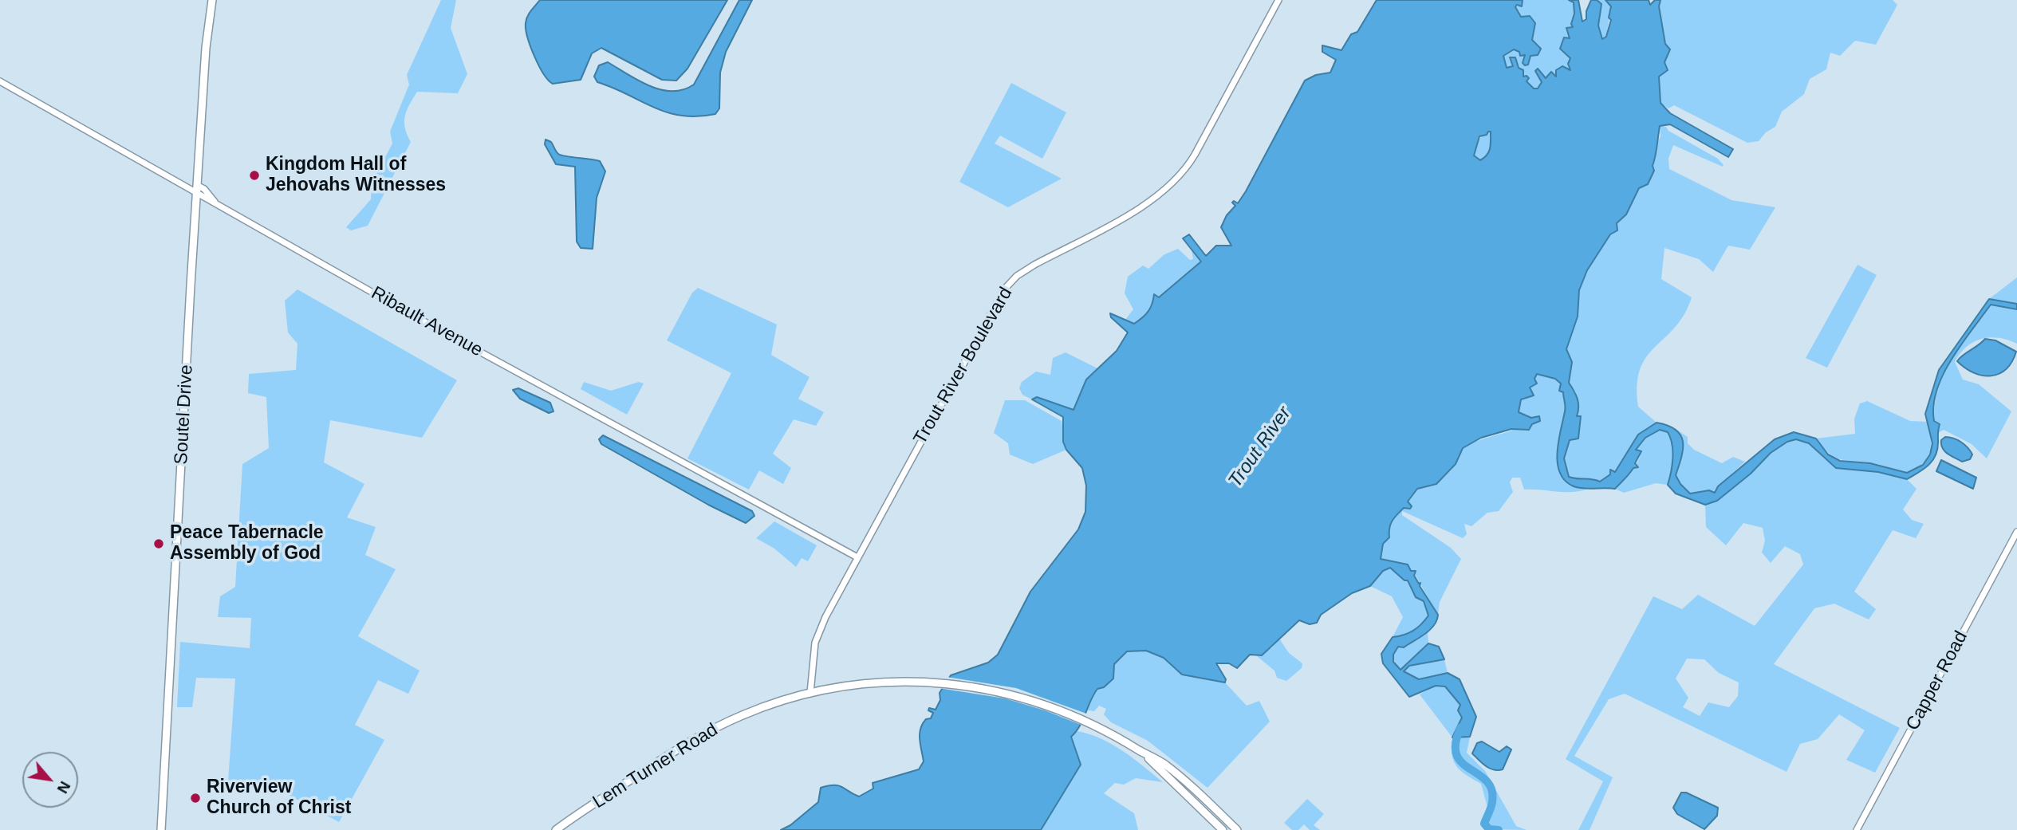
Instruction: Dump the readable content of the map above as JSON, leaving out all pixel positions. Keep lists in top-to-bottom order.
{
  "streets": {
    "main road": ["Soutel Drive", "Lem Turner Road"],
    "street": ["Ribault Avenue", "Trout River Boulevard", "Capper Road"]
  },
  "crossings": [
    ["Ribault Avenue", "Trout River Boulevard"],
    ["Ribault Avenue", "Soutel Drive"],
    ["Trout River Boulevard", "Lem Turner Road"]
  ],
  "water": ["Trout River"],
  "places": ["Kingdom Hall of Jehovahs Witnesses", "Peace Tabernacle Assembly of God", "Riverview Church of Christ"],
  "north": "bottom right"
}
